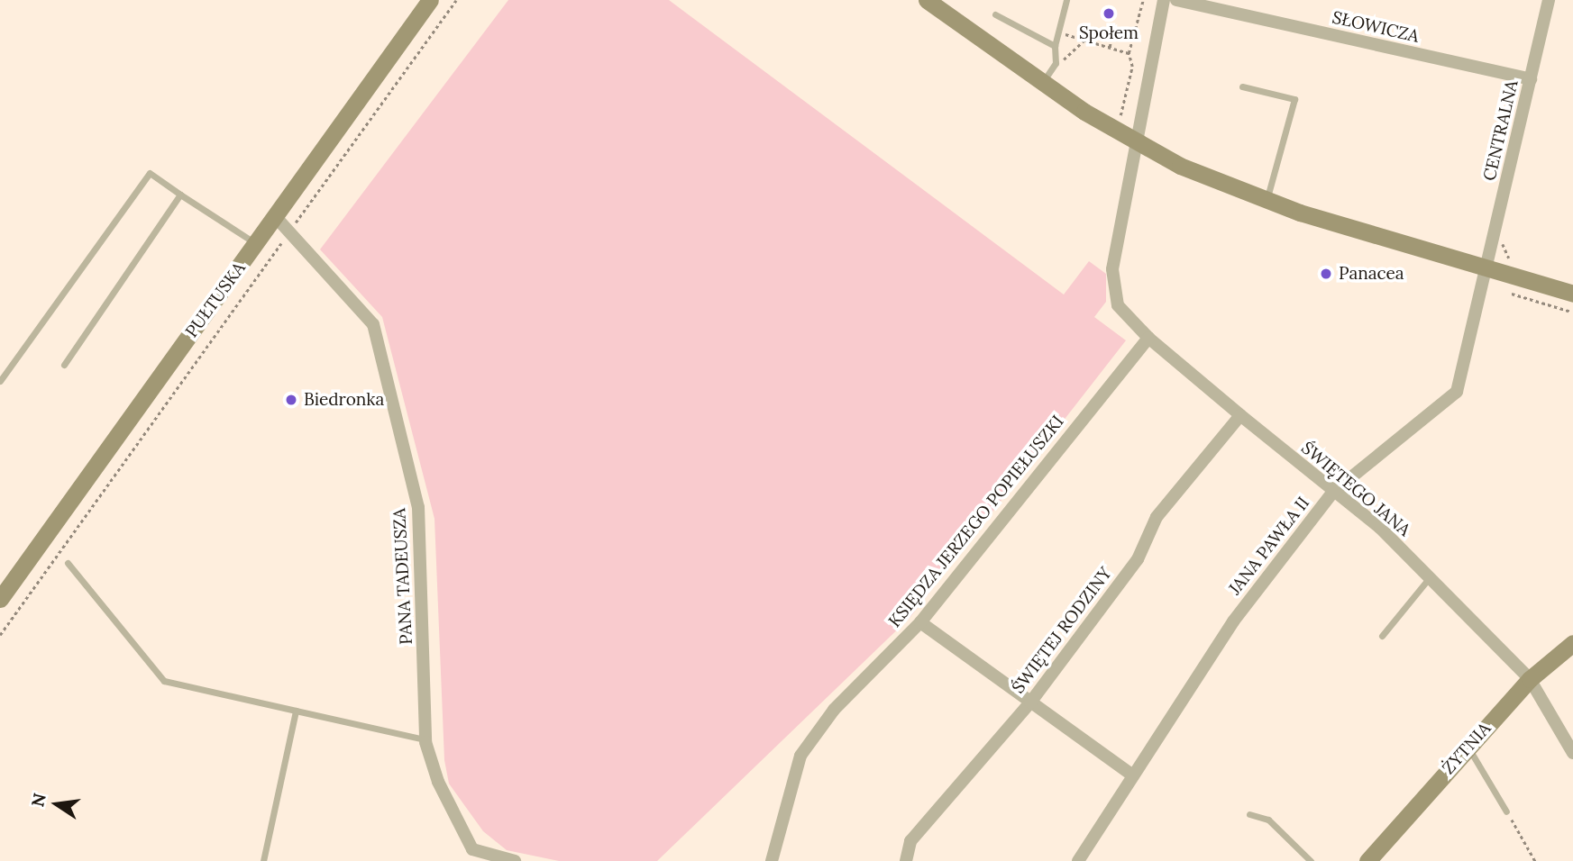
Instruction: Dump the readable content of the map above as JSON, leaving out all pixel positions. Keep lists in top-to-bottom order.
{
  "streets": {
    "street": [
      "SŁOWICZA",
      "CENTRALNA",
      "PUŁTUSKA",
      "ŚWIĘTEGO JANA",
      "KSIĘDZA JERZEGO POPIEŁUSZKI",
      "JANA PAWŁA II",
      "PANA TADEUSZA",
      "ŚWIĘTEJ RODZINY",
      "ŻYTNIA"
    ]
  },
  "crossings": [
    ["SŁOWICZA", "CENTRALNA"],
    ["CENTRALNA", "JANA PAWŁA II"],
    ["PUŁTUSKA", "PANA TADEUSZA"],
    ["ŚWIĘTEGO JANA", "KSIĘDZA JERZEGO POPIEŁUSZKI"],
    ["ŚWIĘTEGO JANA", "JANA PAWŁA II"],
    ["ŚWIĘTEGO JANA", "ŚWIĘTEJ RODZINY"],
    ["ŚWIĘTEGO JANA", "ŻYTNIA"]
  ],
  "places": ["Społem", "Panacea", "Biedronka"],
  "north": "left"
}
